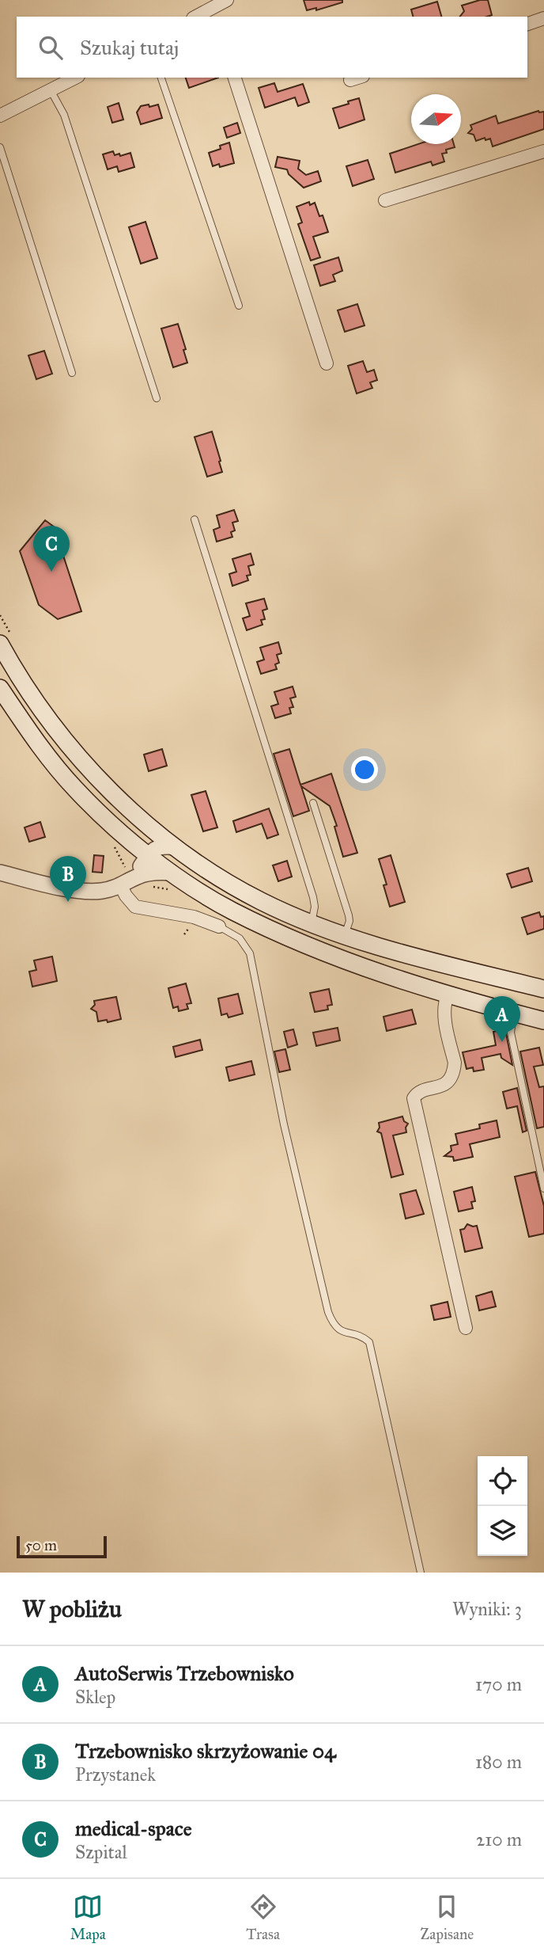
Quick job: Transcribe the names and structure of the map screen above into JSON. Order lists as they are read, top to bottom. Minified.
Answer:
{"scale_bar":"50 m","north":"right","page":{"search":"Szukaj tutaj","pins":["C","B","A"],"scale":"50 m","heading":["W pobliżu","Wyniki: 3"],"list":[{"mark":"A","name":"AutoSerwis Trzebownisko","note":"Sklep","value":"170 m"},{"mark":"B","name":"Trzebownisko skrzyżowanie 04","note":"Przystanek","value":"180 m"},{"mark":"C","name":"medical-space","note":"Szpital","value":"210 m"}],"nav":["Mapa","Trasa","Zapisane"]}}
